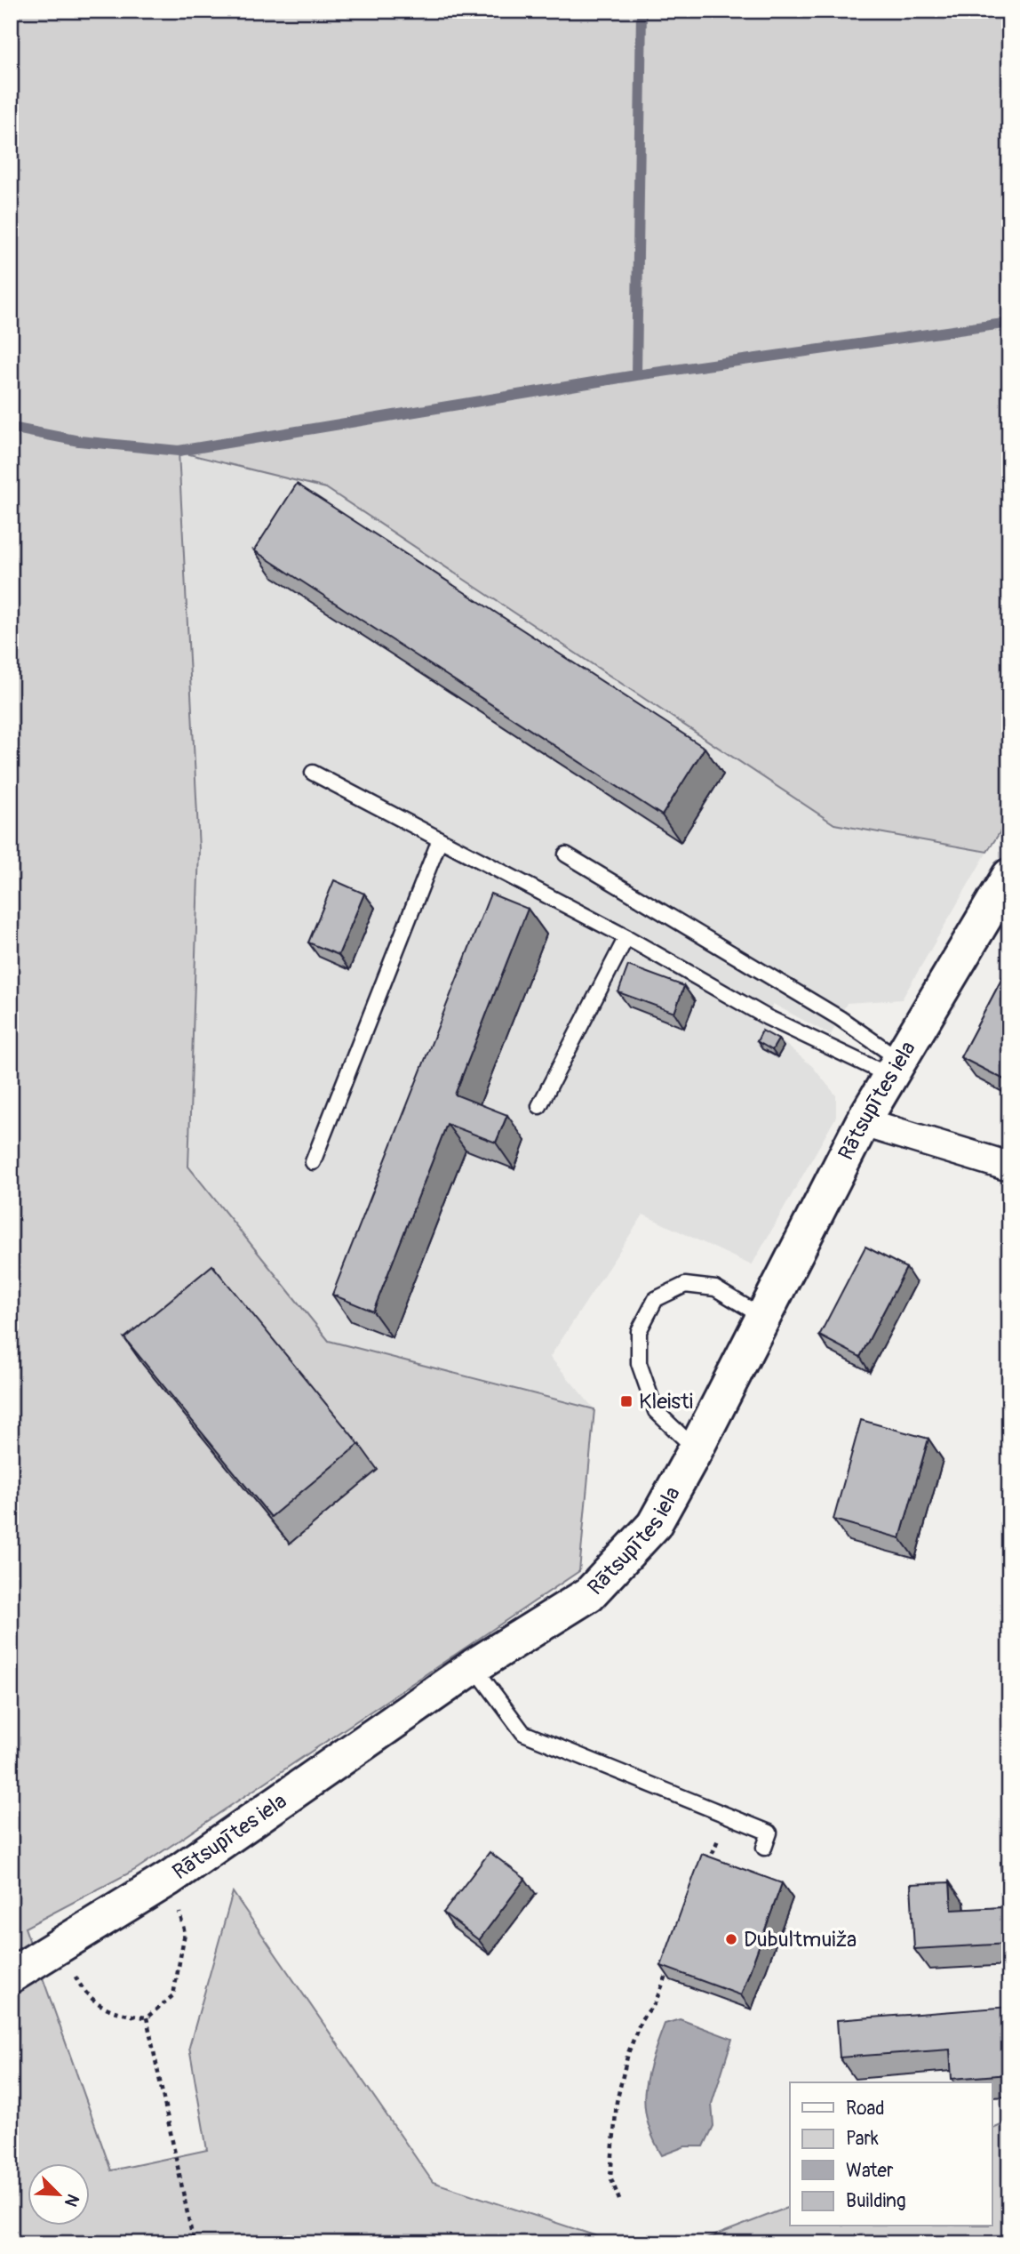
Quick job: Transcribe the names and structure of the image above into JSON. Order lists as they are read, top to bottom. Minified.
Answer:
{"streets":{"street":["Rātsupītes iela"]},"places":{"transit":["Kleisti"],"other":["Dubultmuiža"]},"legend":["Road","Park","Water","Building"],"north":"bottom right"}
